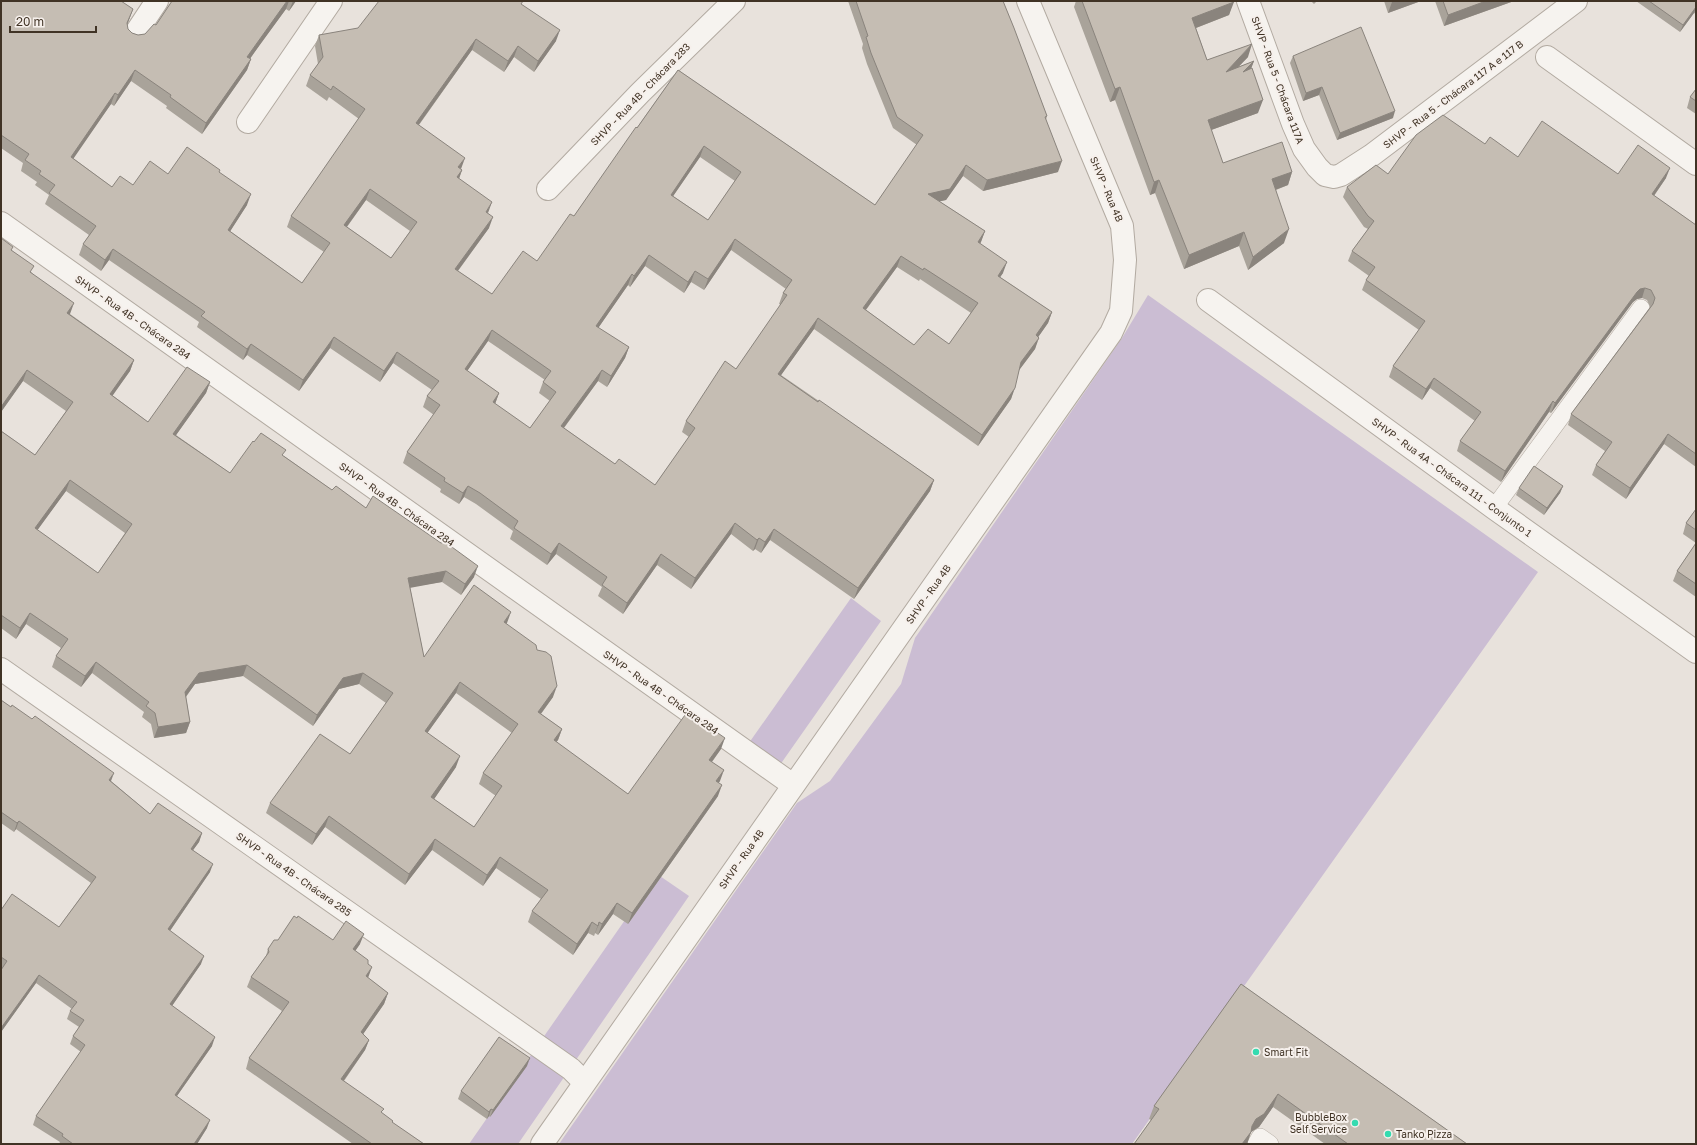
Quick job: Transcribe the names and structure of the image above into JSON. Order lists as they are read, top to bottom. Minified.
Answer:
{"streets":{"street":["SHVP - Rua 5 - Chácara 117A","SHVP - Rua 4B - Chácara 283","SHVP - Rua 5 - Chácara 117 A e 117 B","SHVP - Rua 4B","SHVP - Rua 4B - Chácara 284","SHVP - Rua 4A - Chácara 111 - Conjunto 1","SHVP - Rua 4B - Chácara 285"]},"crossings":[["SHVP - Rua 5 - Chácara 117A","SHVP - Rua 5 - Chácara 117 A e 117 B"],["SHVP - Rua 4B","SHVP - Rua 4B - Chácara 284"],["SHVP - Rua 4B","SHVP - Rua 4B - Chácara 285"]],"places":["Smart Fit","BubbleBox Self Service","Tanko Pizza"],"scale_bar":"20 m"}
